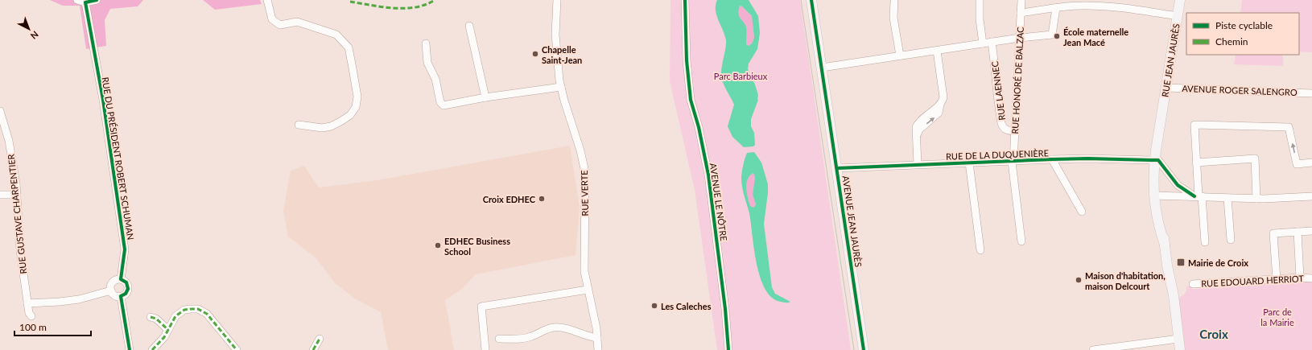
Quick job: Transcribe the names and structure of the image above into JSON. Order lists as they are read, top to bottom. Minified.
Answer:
{"streets":{"main road":["RUE JEAN JAURÈS","AVENUE JEAN JAURÈS"],"street":["RUE HONORÉ DE BALZAC","AVENUE ROGER SALENGRO","RUE LAENNEC","RUE DE LA DUQUENIÈRE","RUE DU PRÉSIDENT ROBERT SCHUMAN","RUE VERTE","AVENUE LE NÔTRE","RUE GUSTAVE CHARPENTIER","RUE EDOUARD HERRIOT"]},"crossings":[["RUE JEAN JAURÈS","AVENUE ROGER SALENGRO"],["RUE JEAN JAURÈS","RUE DE LA DUQUENIÈRE"],["RUE HONORÉ DE BALZAC","RUE LAENNEC"],["RUE HONORÉ DE BALZAC","RUE DE LA DUQUENIÈRE"],["RUE DE LA DUQUENIÈRE","AVENUE JEAN JAURÈS"]],"districts":["Croix"],"parks":["Parc Barbieux","Parc de la Mairie"],"places":{"other":["École maternelle Jean Macé","Chapelle Saint-Jean","Croix EDHEC","EDHEC Business School","Maison d'habitation, maison Delcourt","Les Caleches"],"transit":["Mairie de Croix"]},"legend":["Piste cyclable","Chemin"],"scale_bar":"100 m","north":"bottom right"}
